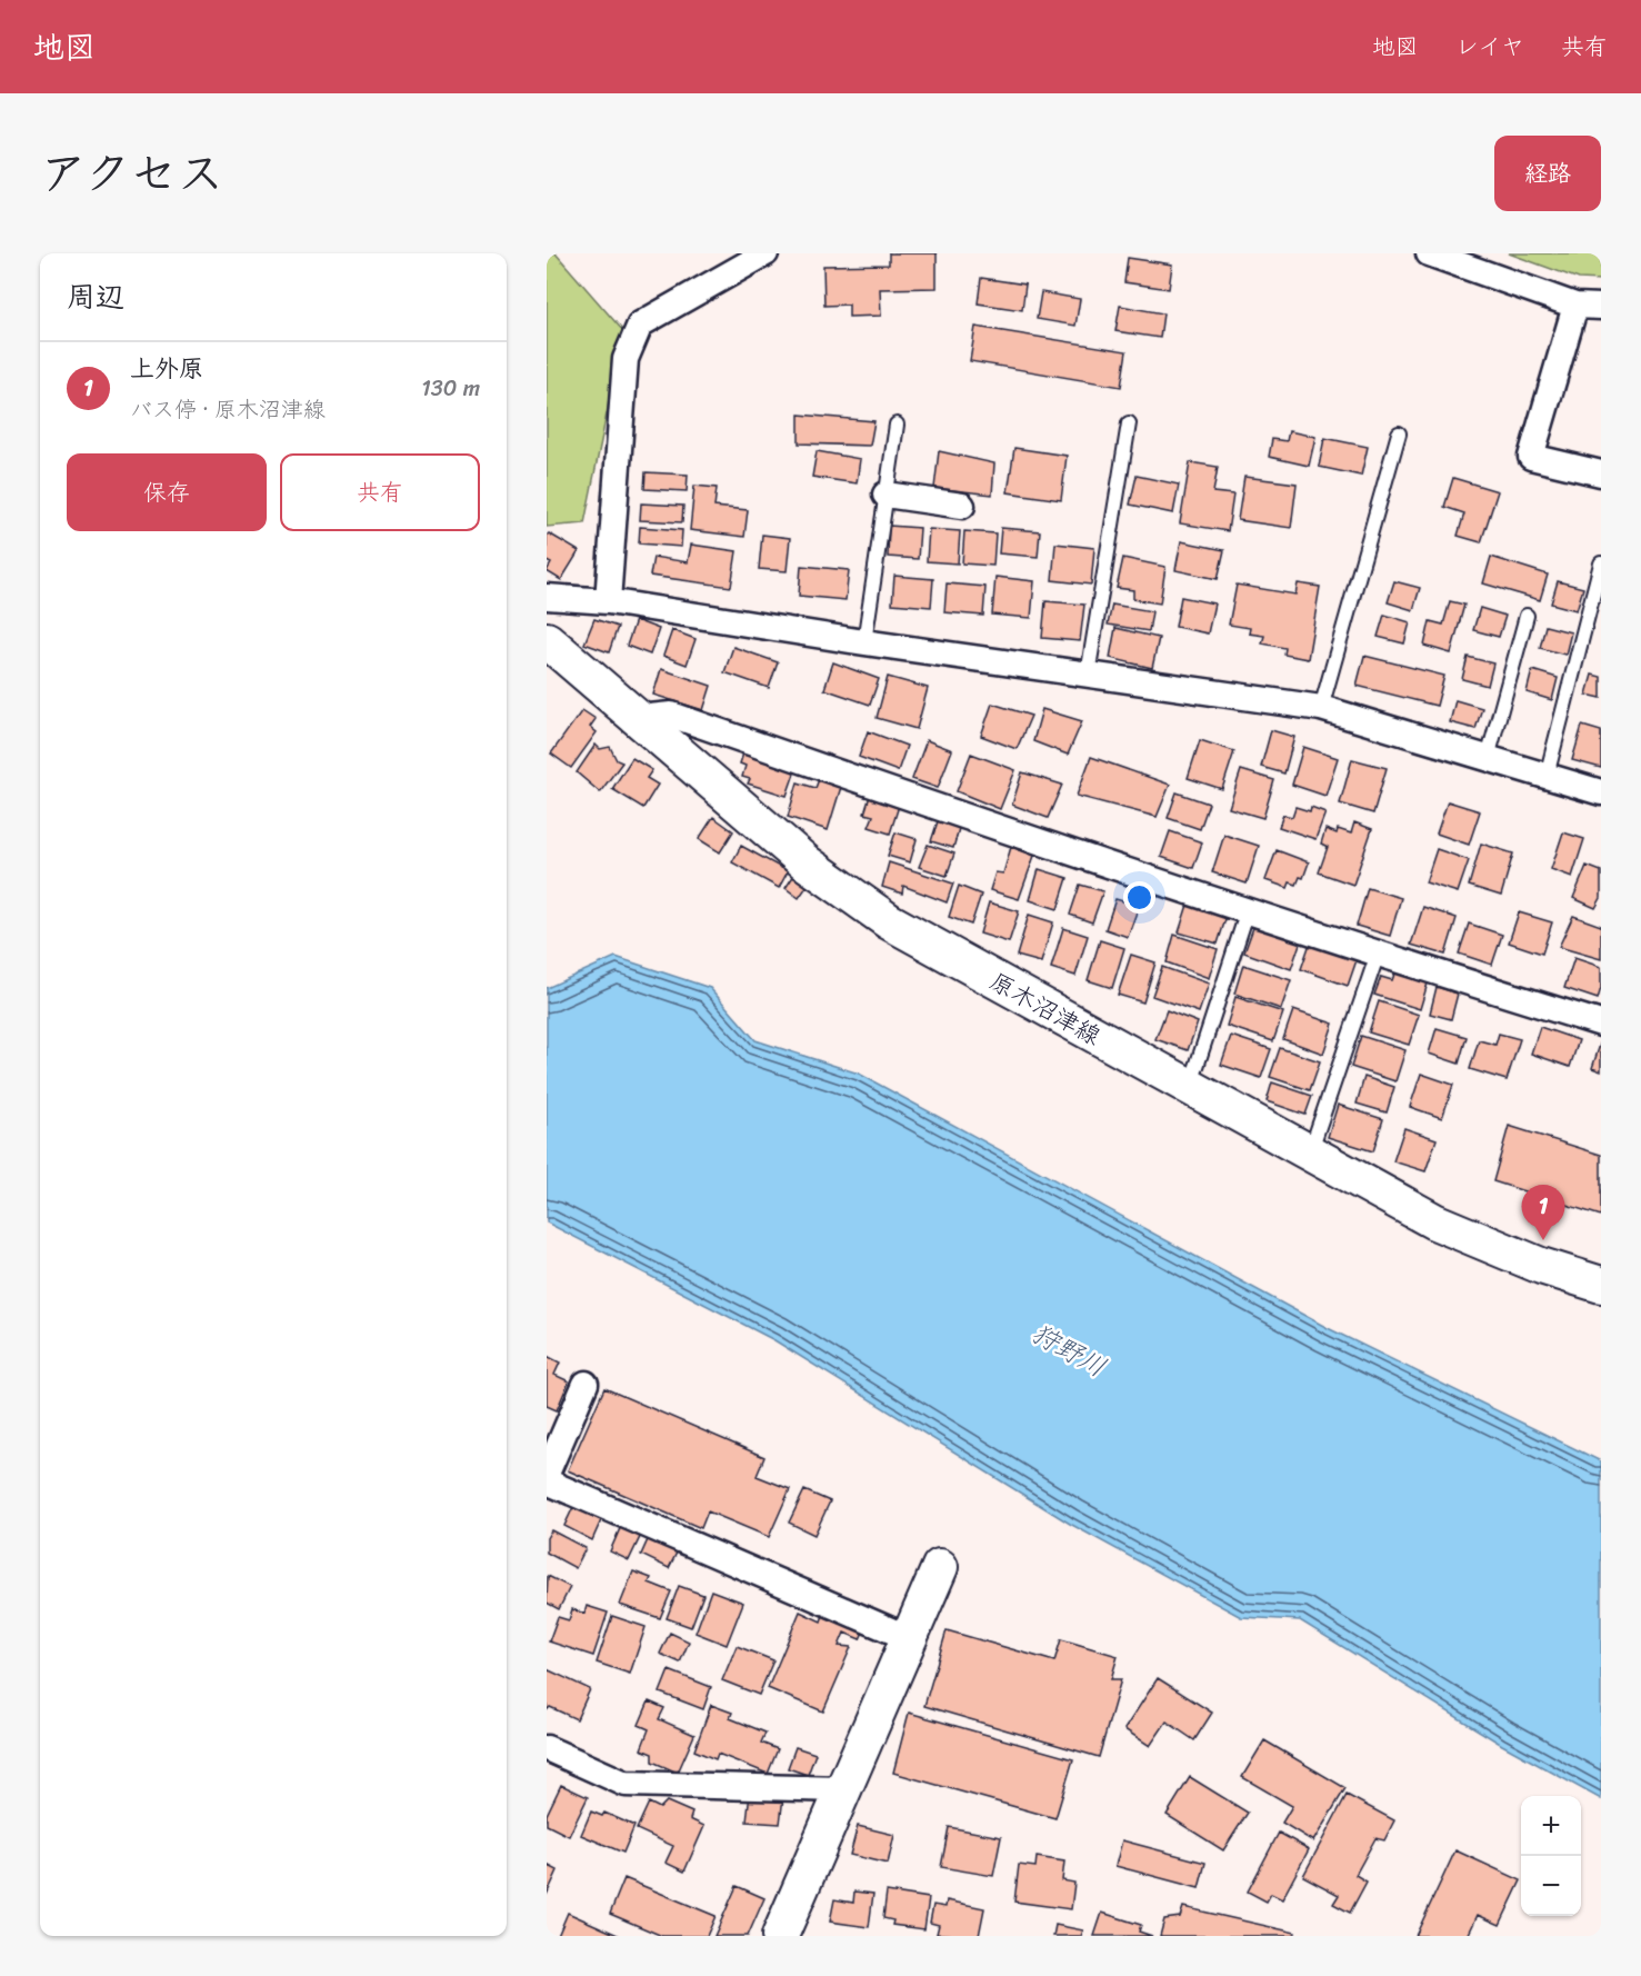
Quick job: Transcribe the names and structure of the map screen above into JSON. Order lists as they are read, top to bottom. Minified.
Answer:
{"streets":{"main road":["原木沼津線"]},"water":["狩野川"],"page":{"header":"地図","nav":["地図","レイヤ","共有"],"title":"アクセス","buttons":["経路",["保存","共有"]],"heading":"周辺","list":[{"mark":"1","name":"上外原","note":"バス停 · 原木沼津線","value":"130 m"}],"pins":"1","map_buttons":["+","−"]}}
